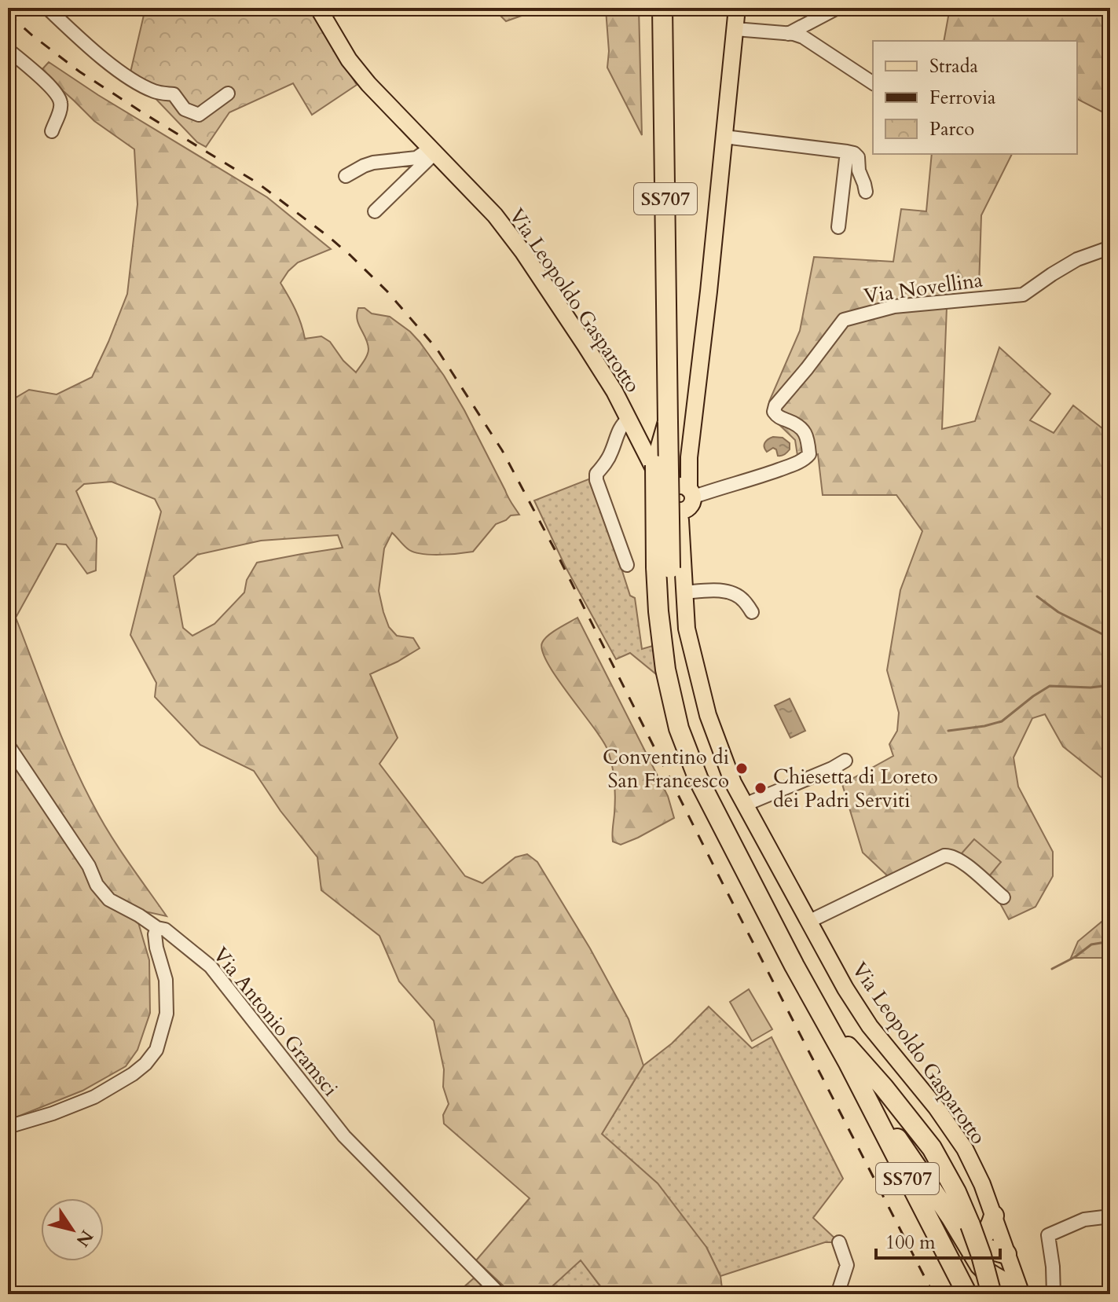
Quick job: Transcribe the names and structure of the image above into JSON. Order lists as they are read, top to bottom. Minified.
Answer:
{"streets":{"highway":["SS707"],"main road":["Via Leopoldo Gasparotto"],"street":["Via Novellina","Via Antonio Gramsci"]},"crossings":[["SS707","Via Leopoldo Gasparotto"],["Via Novellina","Via Leopoldo Gasparotto"]],"places":["Conventino di San Francesco","Chiesetta di Loreto dei Padri Serviti"],"legend":["Strada","Ferrovia","Parco"],"scale_bar":"100 m","north":"bottom right"}
